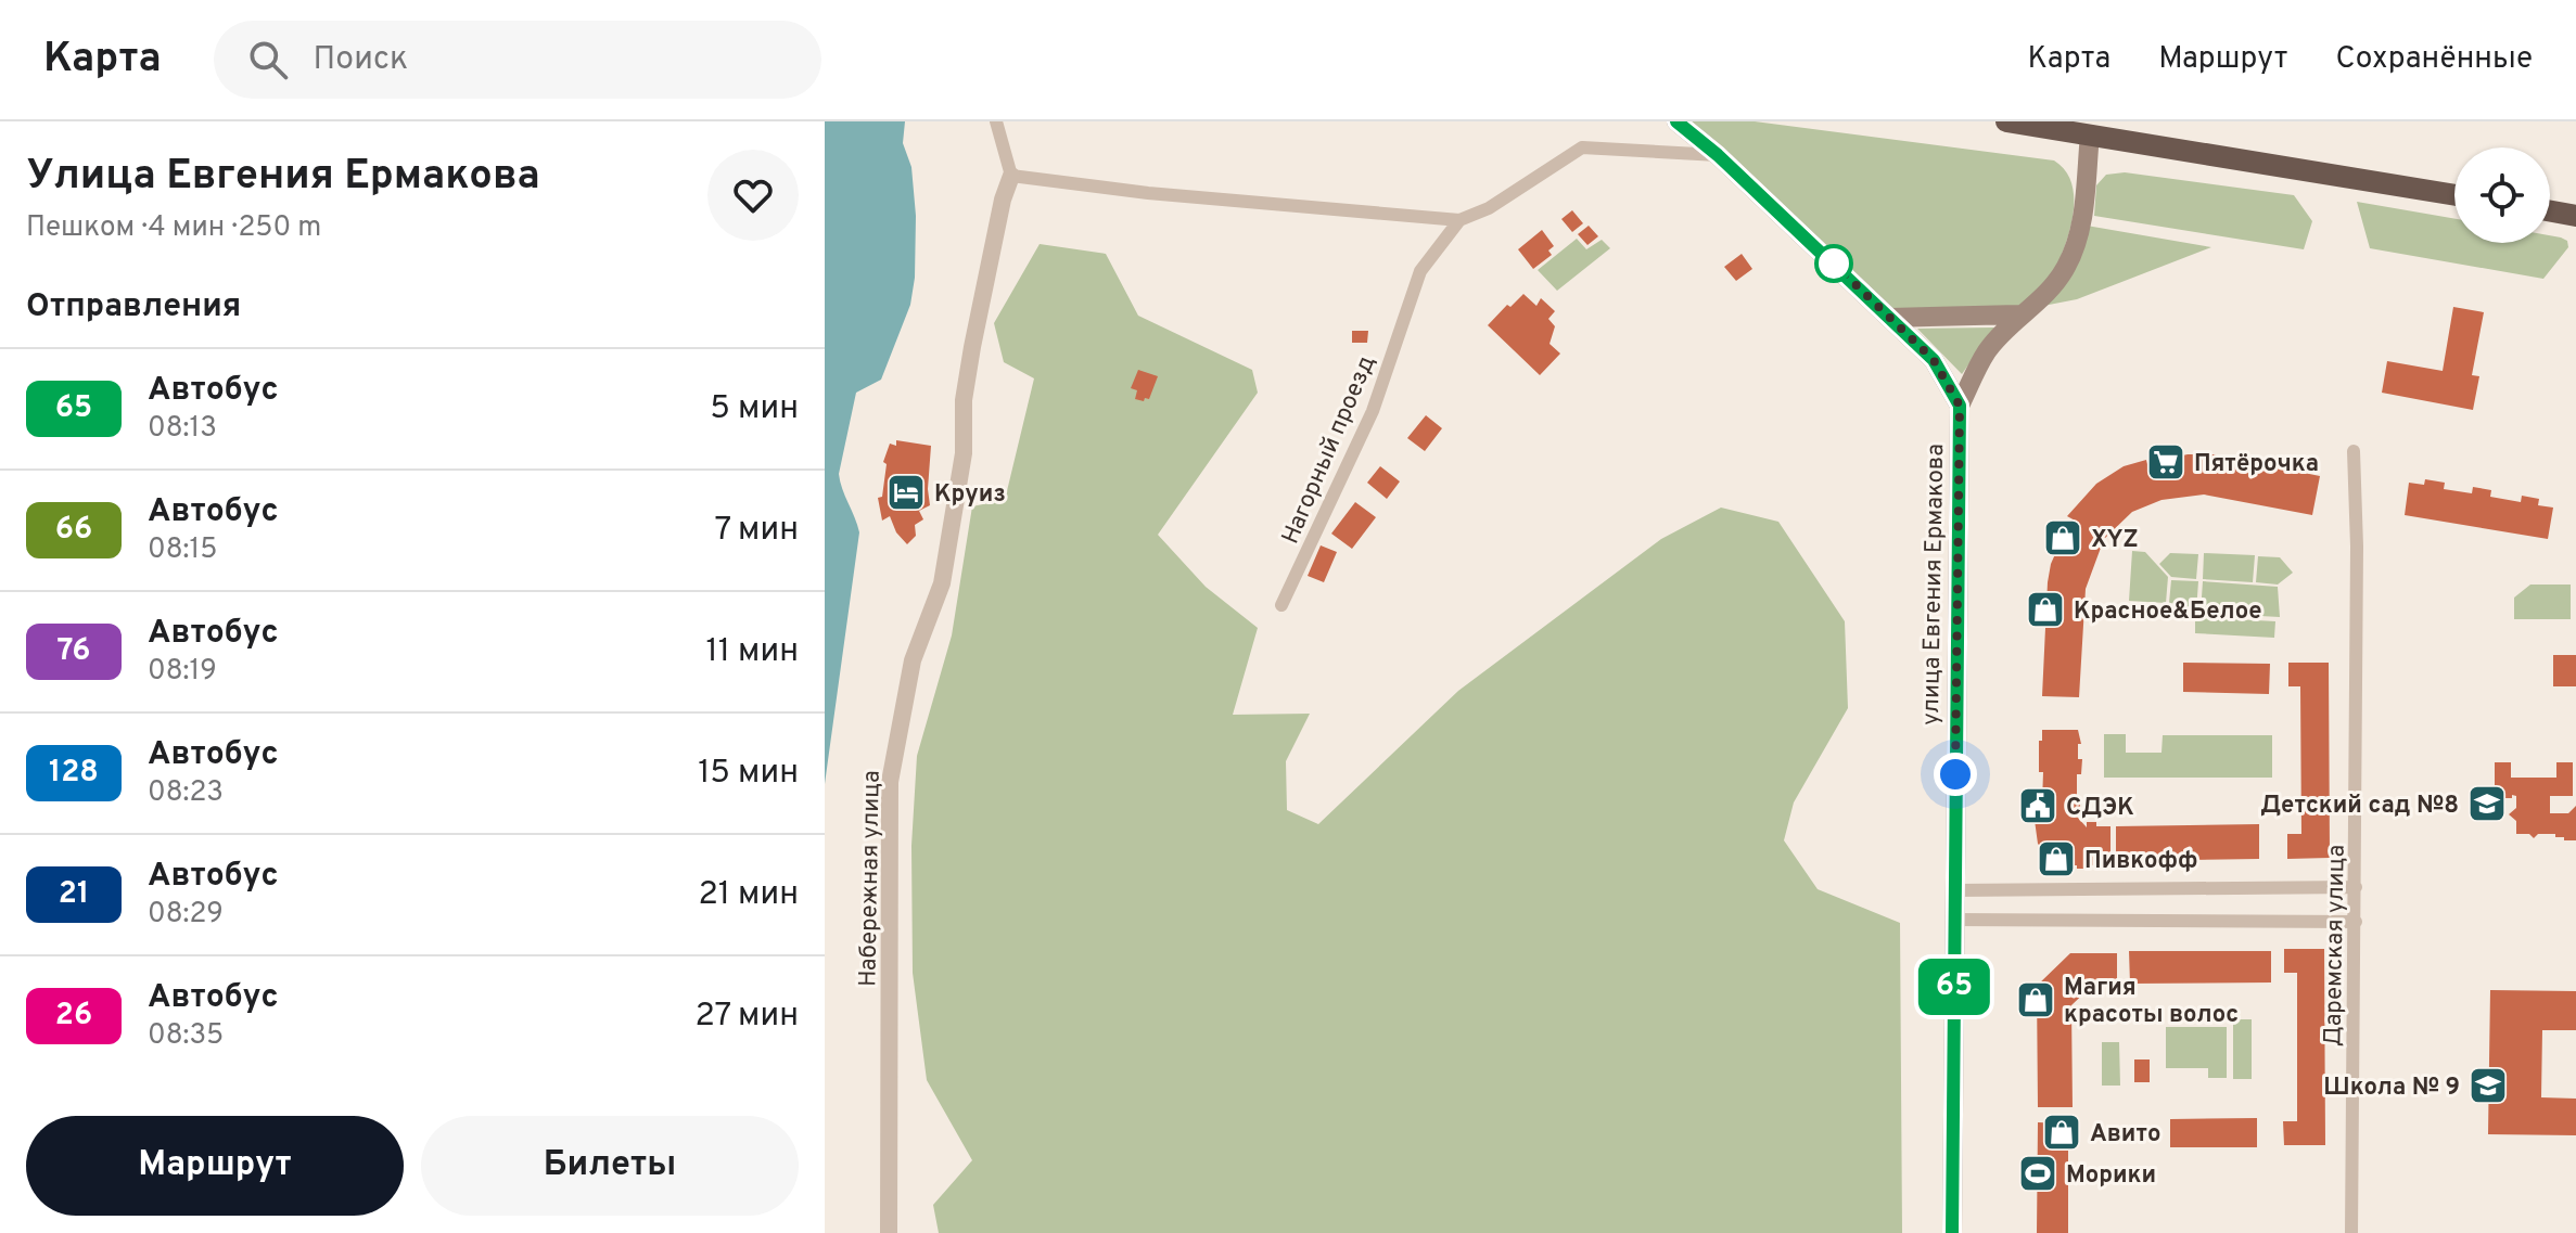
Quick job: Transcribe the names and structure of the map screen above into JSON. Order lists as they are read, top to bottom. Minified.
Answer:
{"streets":{"main road":["улица Евгения Ермакова"],"street":["Нагорный проезд","Набережная улица","Даремская улица"]},"places":{"supermarket":["Пятёрочка"],"hotel":["Круиз"],"shop":["XYZ","Красное&Белое","Пивкофф","Магия красоты волос","Авито"],"school or university":["Детский сад №8","Школа № 9"],"public building":["СДЭК"],"sports":["Морики"]},"lines":["bus line 65"],"page":{"header":"Карта","search":"Поиск","nav":["Карта","Маршрут","Сохранённые"],"heading":[["Улица Евгения Ермакова","Пешком · 4 мин · 250 m"],"Отправления"],"on_map":"65","list":[{"mark":"65","name":"Автобус","note":"08:13","value":"5 мин"},{"mark":"66","name":"Автобус","note":"08:15","value":"7 мин"},{"mark":"76","name":"Автобус","note":"08:19","value":"11 мин"},{"mark":"128","name":"Автобус","note":"08:23","value":"15 мин"},{"mark":"21","name":"Автобус","note":"08:29","value":"21 мин"},{"mark":"26","name":"Автобус","note":"08:35","value":"27 мин"}],"buttons":["Маршрут","Билеты"]}}
